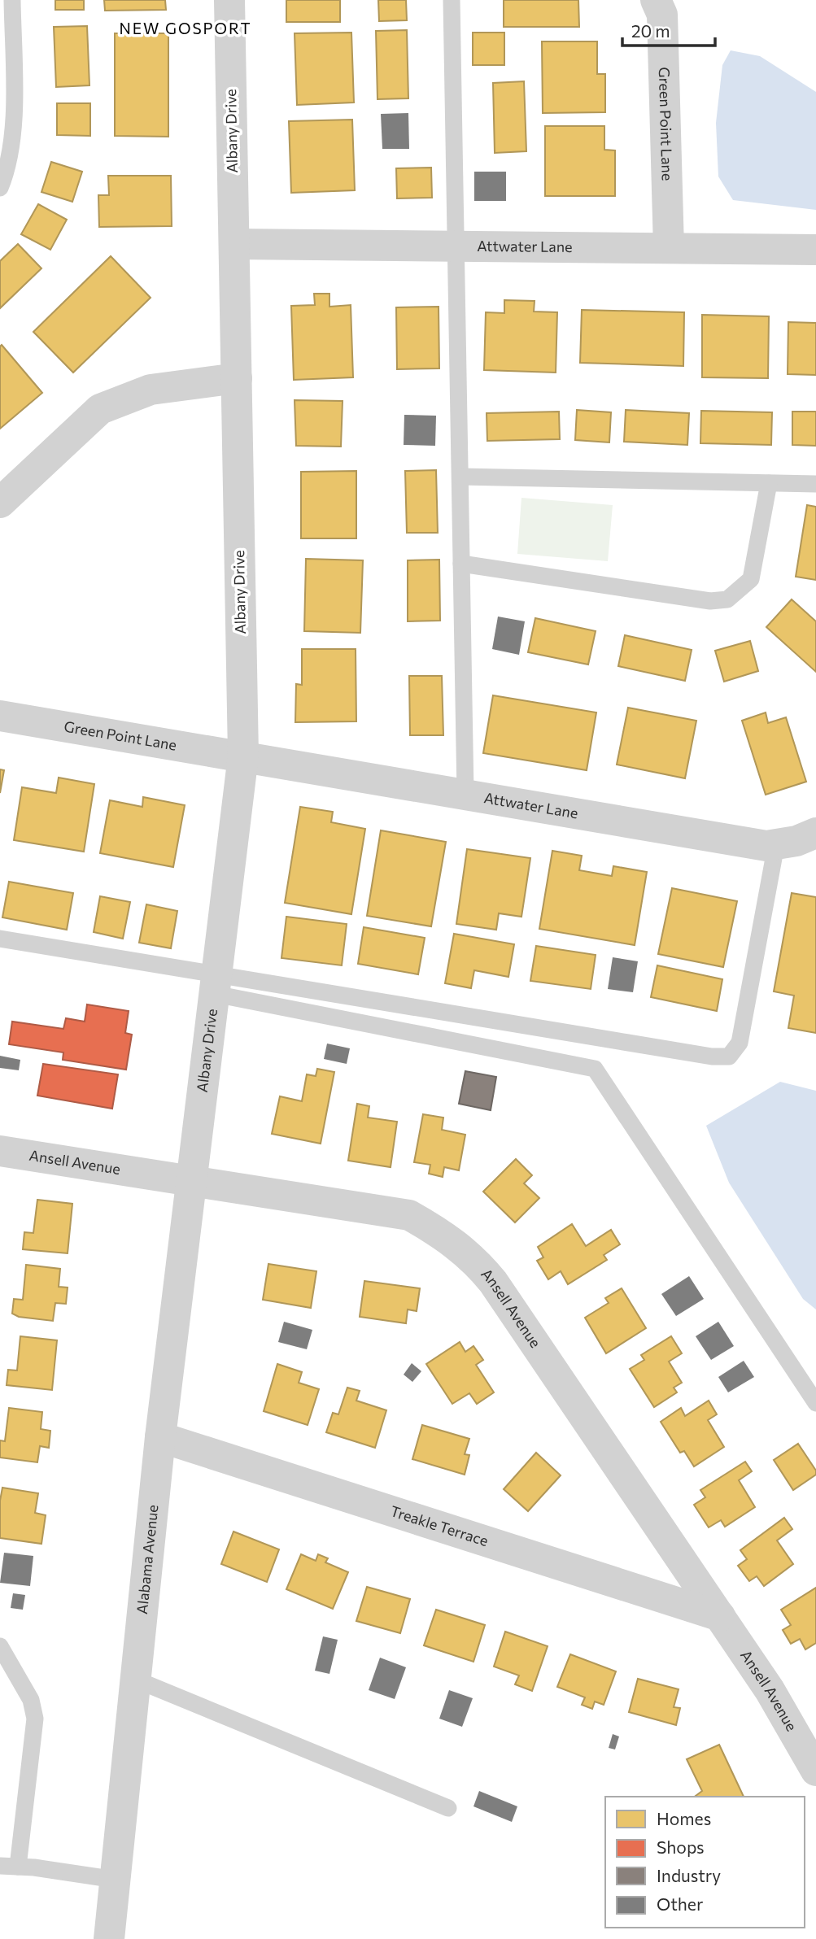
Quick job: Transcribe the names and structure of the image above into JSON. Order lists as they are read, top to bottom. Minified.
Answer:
{"streets":{"street":["Green Point Lane","Albany Drive","Attwater Lane","Ansell Avenue","Treakle Terrace","Alabama Avenue"]},"crossings":[["Green Point Lane","Albany Drive"],["Green Point Lane","Attwater Lane"],["Albany Drive","Attwater Lane"],["Albany Drive","Ansell Avenue"],["Albany Drive","Alabama Avenue"],["Ansell Avenue","Treakle Terrace"],["Ansell Avenue","Alabama Avenue"],["Treakle Terrace","Alabama Avenue"]],"districts":["NEW GOSPORT"],"legend":["Homes","Shops","Industry","Other"],"scale_bar":"20 m"}
